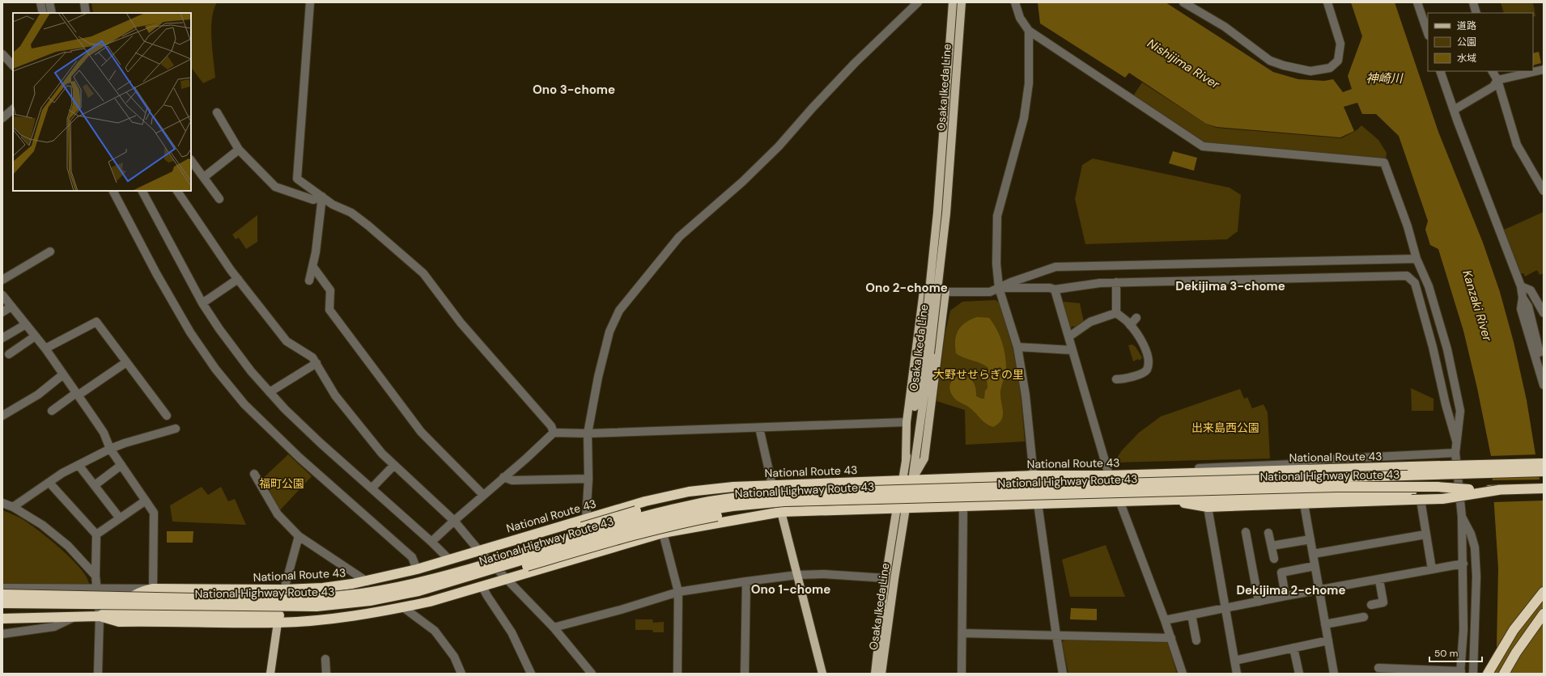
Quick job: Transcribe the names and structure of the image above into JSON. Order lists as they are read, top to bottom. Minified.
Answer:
{"streets":{"highway":["National Route 43","National Highway Route 43"],"main road":["Osaka Ikeda Line"]},"crossings":[["Osaka Ikeda Line","National Route 43"]],"districts":["Ono 3-chome","Dekijima 3-chome","Ono 2-chome","Ono 1-chome","Dekijima 2-chome"],"water":["Nishijima River","神崎川","Kanzaki River"],"parks":["大野せせらぎの里","出来島西公園","福町公園"],"legend":["道路","公園","水域"],"scale_bar":"50 m"}
